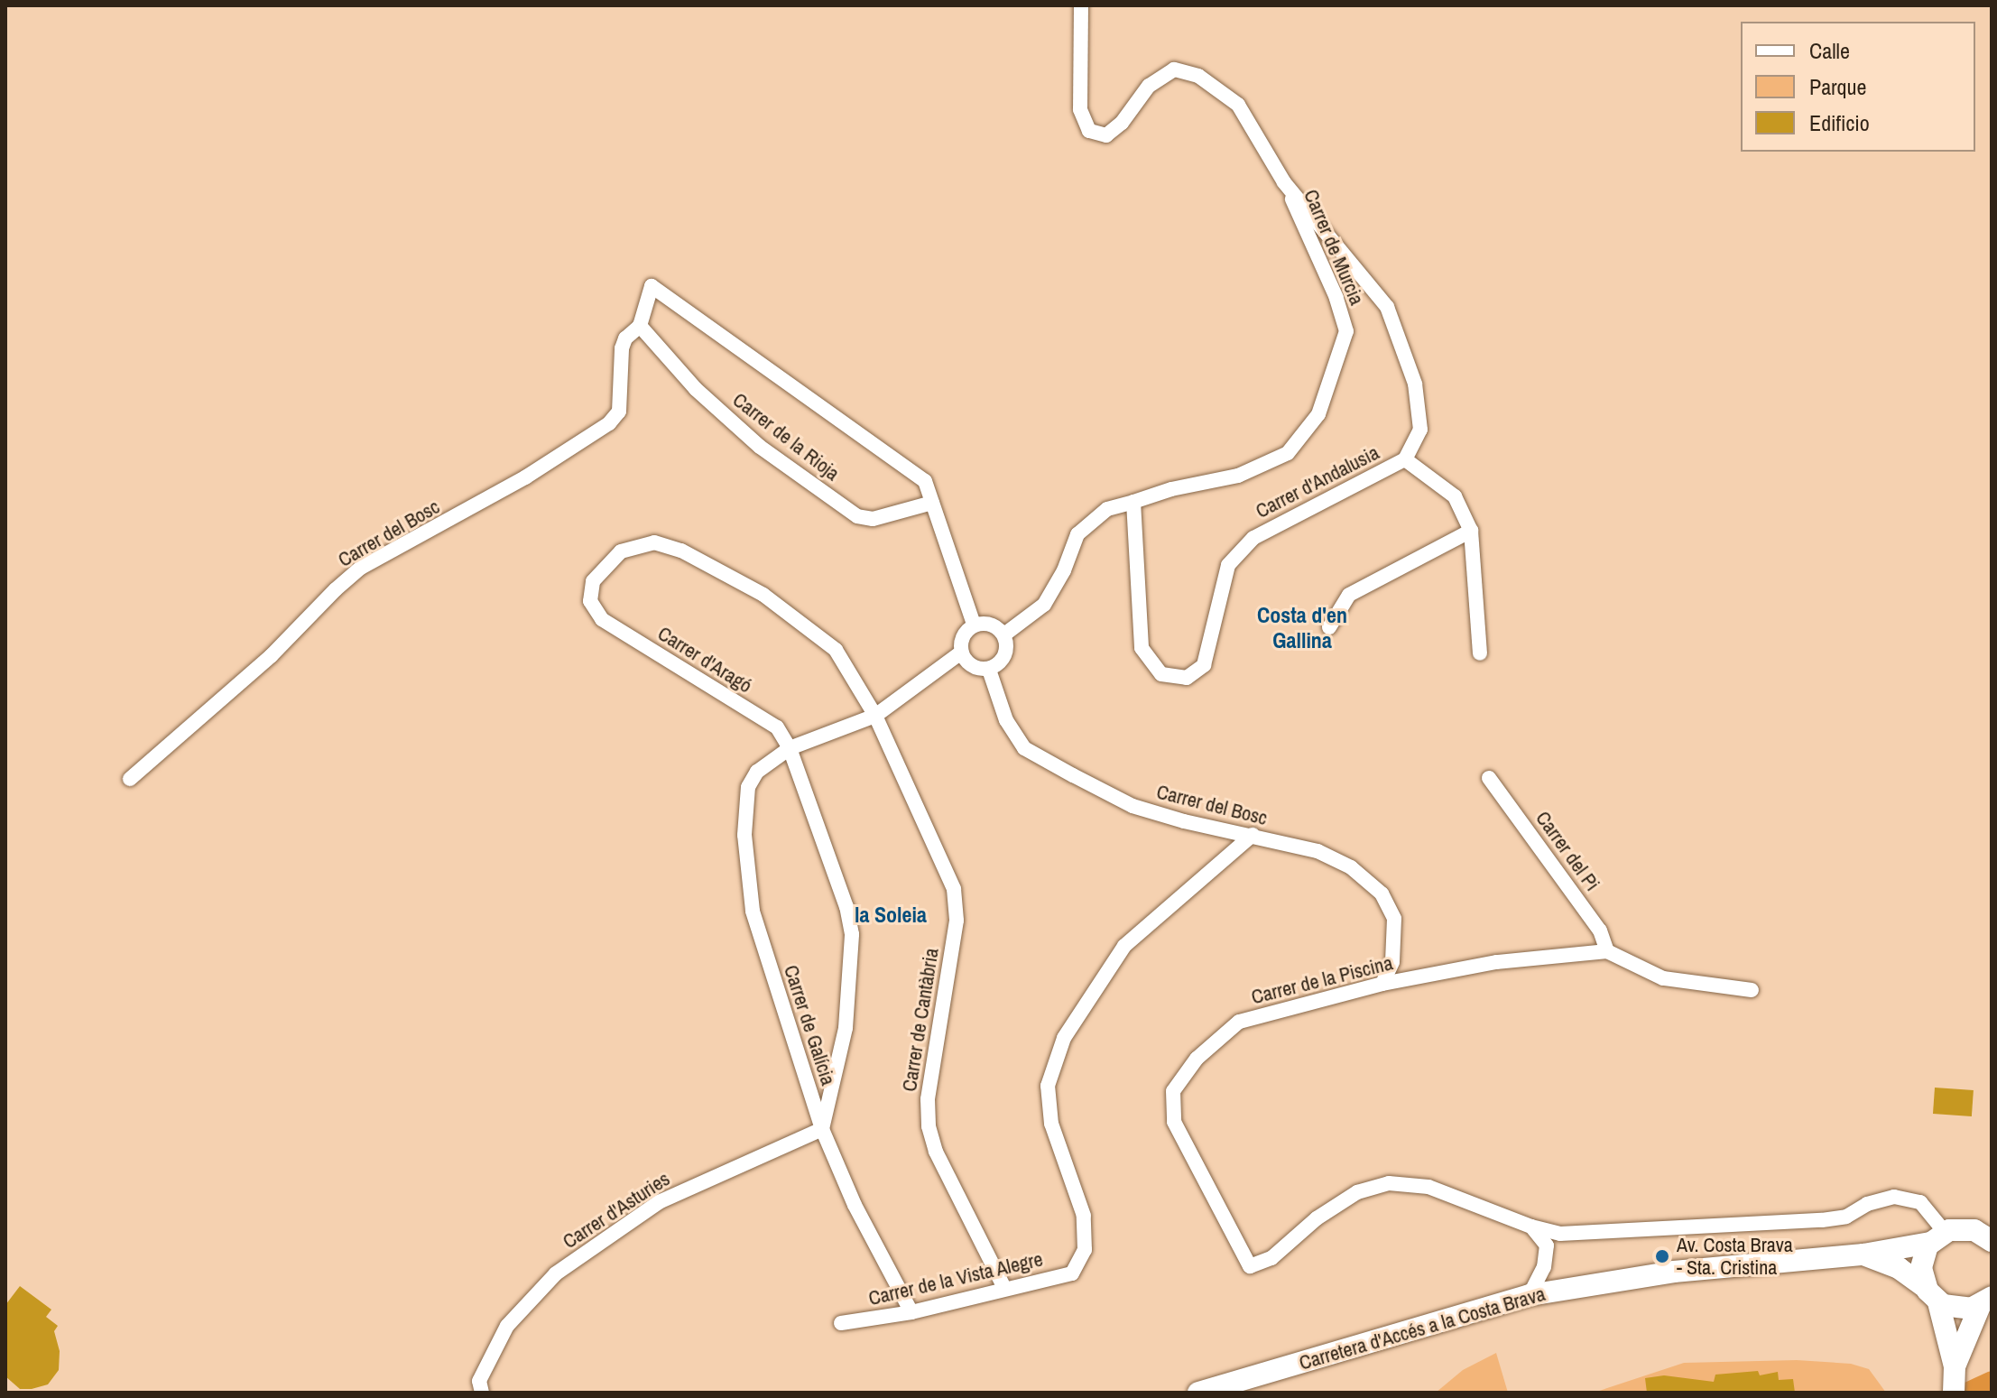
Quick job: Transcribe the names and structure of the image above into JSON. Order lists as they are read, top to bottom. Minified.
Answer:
{"streets":{"main road":["Carretera d'Accés a la Costa Brava"],"street":["Carrer de Murcia","Carrer de la Rioja","Carrer d'Andalusia","Carrer del Bosc","Carrer d'Aragó","Carrer del Pi","Carrer de la Piscina","Carrer de Cantàbria","Carrer de Galícia","Carrer d'Asturies","Carrer de la Vista Alegre"]},"crossings":[["Carrer de Murcia","Carrer d'Andalusia"],["Carrer de la Rioja","Carrer del Bosc"],["Carrer del Bosc","Carrer de la Piscina"],["Carrer del Bosc","Carrer de Galícia"],["Carrer del Bosc","Carrer de la Vista Alegre"],["Carrer d'Aragó","Carrer de Cantàbria"],["Carrer d'Aragó","Carrer de Galícia"],["Carrer d'Aragó","Carrer d'Asturies"],["Carrer del Pi","Carrer de la Piscina"],["Carrer de la Piscina","Carretera d'Accés a la Costa Brava"],["Carrer de Cantàbria","Carrer de Galícia"],["Carrer de Cantàbria","Carrer de la Vista Alegre"],["Carrer de Galícia","Carrer d'Asturies"],["Carrer de Galícia","Carrer de la Vista Alegre"]],"districts":["Costa d'en Gallina","la Soleia"],"places":["Av. Costa Brava - Sta. Cristina"],"legend":["Calle","Parque","Edificio"]}
